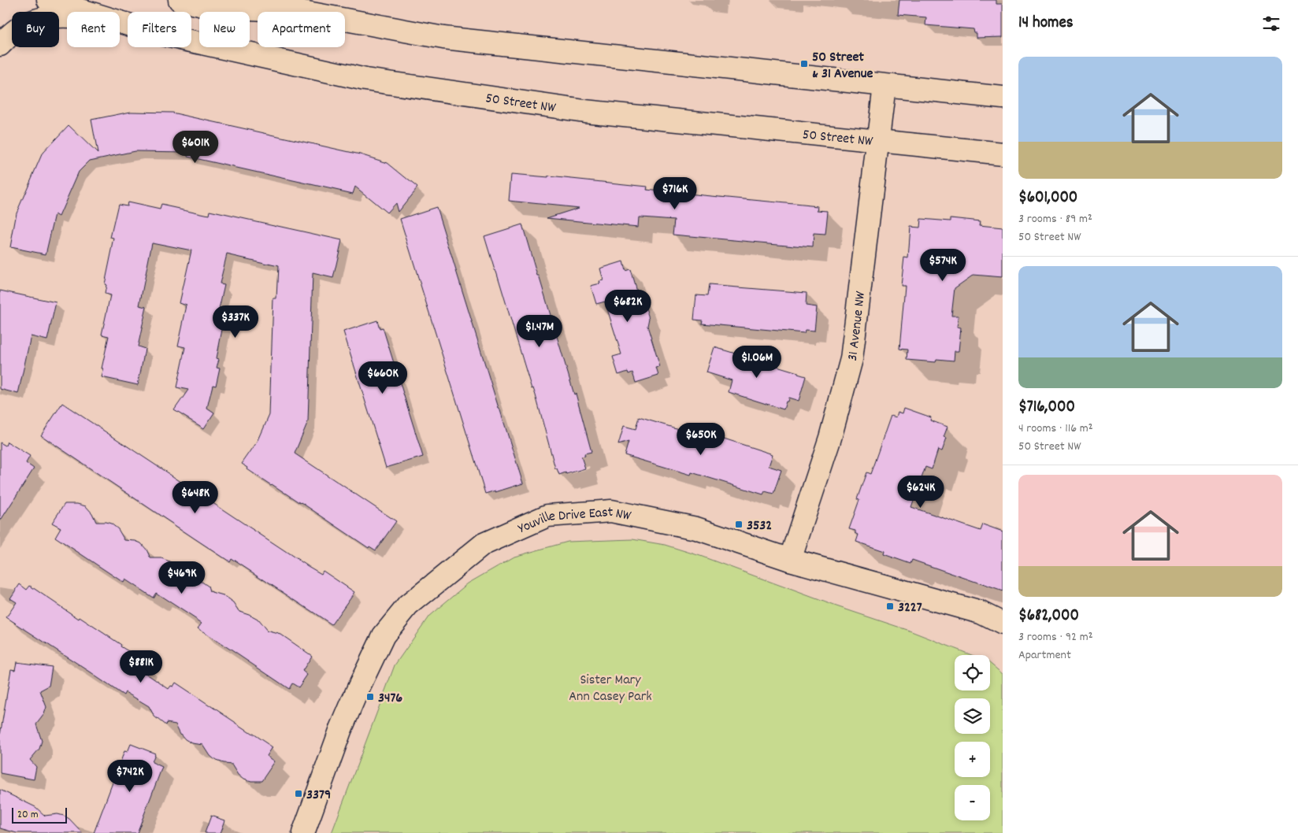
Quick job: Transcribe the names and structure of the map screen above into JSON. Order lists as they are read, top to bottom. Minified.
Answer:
{"streets":{"main road":["50 Street NW","31 Avenue NW","Youville Drive East NW"]},"crossings":[["50 Street NW","31 Avenue NW"],["31 Avenue NW","Youville Drive East NW"]],"parks":["Sister Mary Ann Casey Park"],"places":{"transit":["50 Street & 31 Avenue","3532","3227","3476","3379"]},"scale_bar":"20 m","page":{"heading":"14 homes","chip":["Buy","Rent","Filters","New","Apartment"],"list":[{"name":"$601,000","note":"3 rooms · 89 m² · 50 Street NW"},{"name":"$716,000","note":"4 rooms · 116 m² · 50 Street NW"},{"name":"$682,000","note":"3 rooms · 92 m² · Apartment"}],"price":["$601K","$716K","$574K","$682K","$337K","$1.47M","$1.06M","$660K","$650K","$624K","$648K","$469K","$881K","$742K"],"map_buttons":["+","−"],"scale":"20 m"}}
